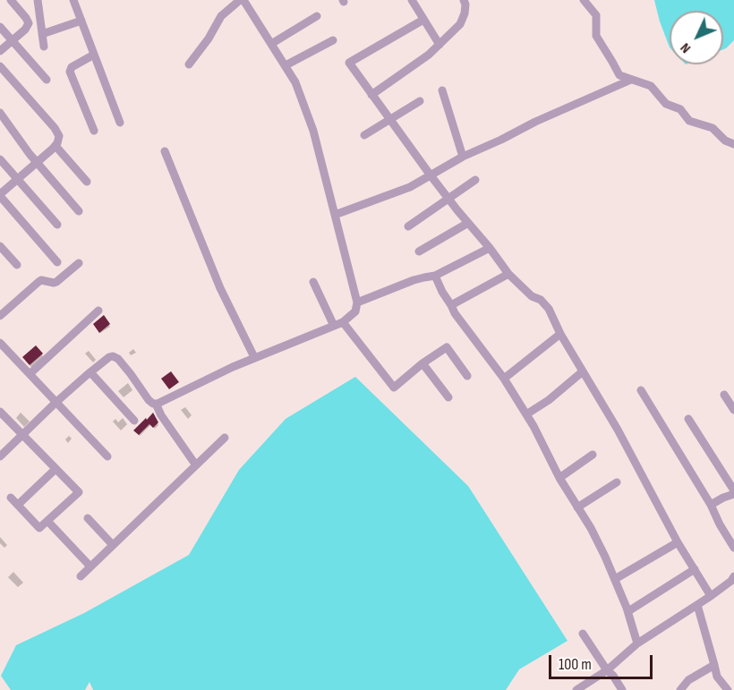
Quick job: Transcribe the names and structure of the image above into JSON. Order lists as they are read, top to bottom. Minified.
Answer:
{"scale_bar":"100 m","north":"bottom left"}
